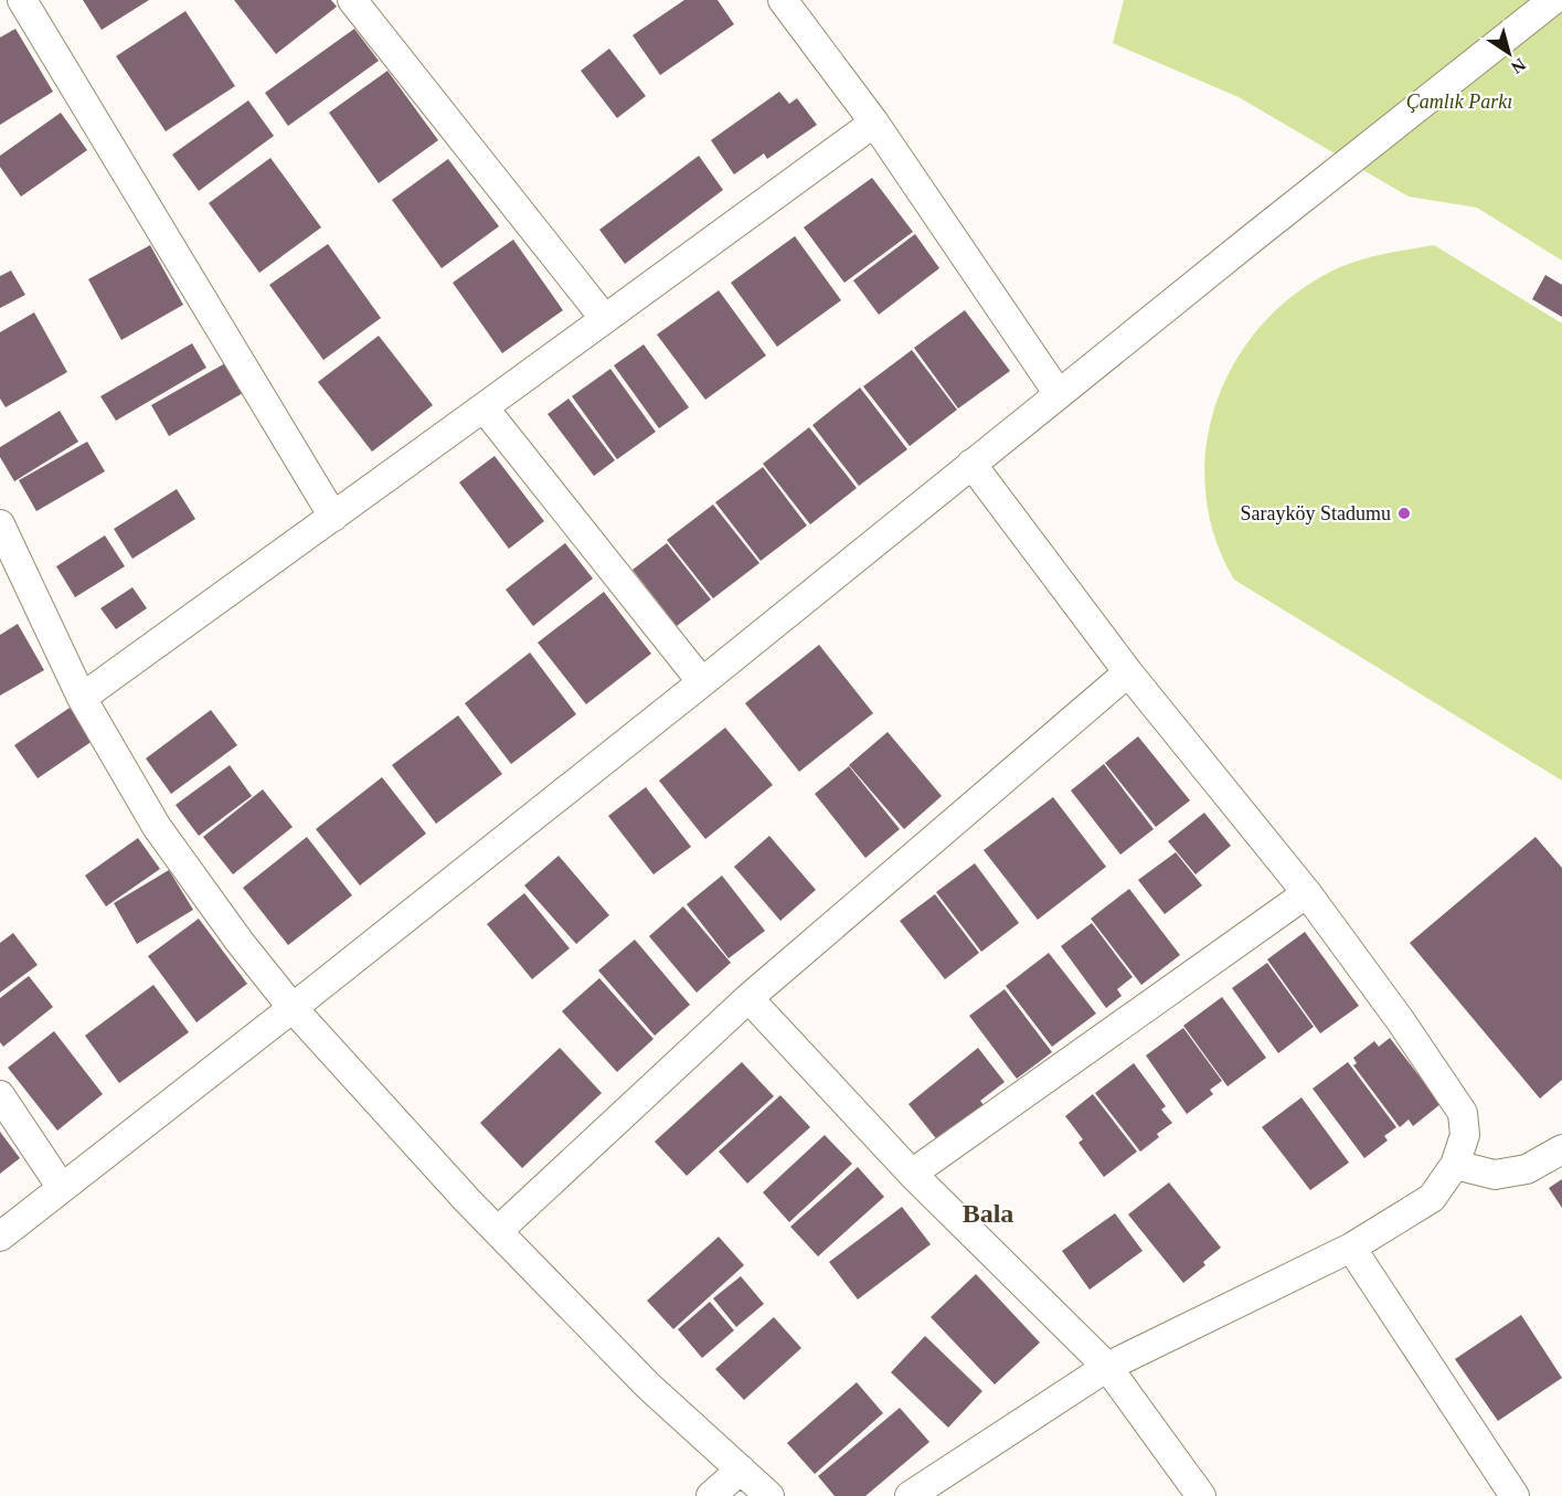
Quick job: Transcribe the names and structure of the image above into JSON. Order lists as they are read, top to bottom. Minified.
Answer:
{"districts":["Bala"],"parks":["Çamlık Parkı"],"places":["Sarayköy Stadumu"],"north":"bottom right"}
